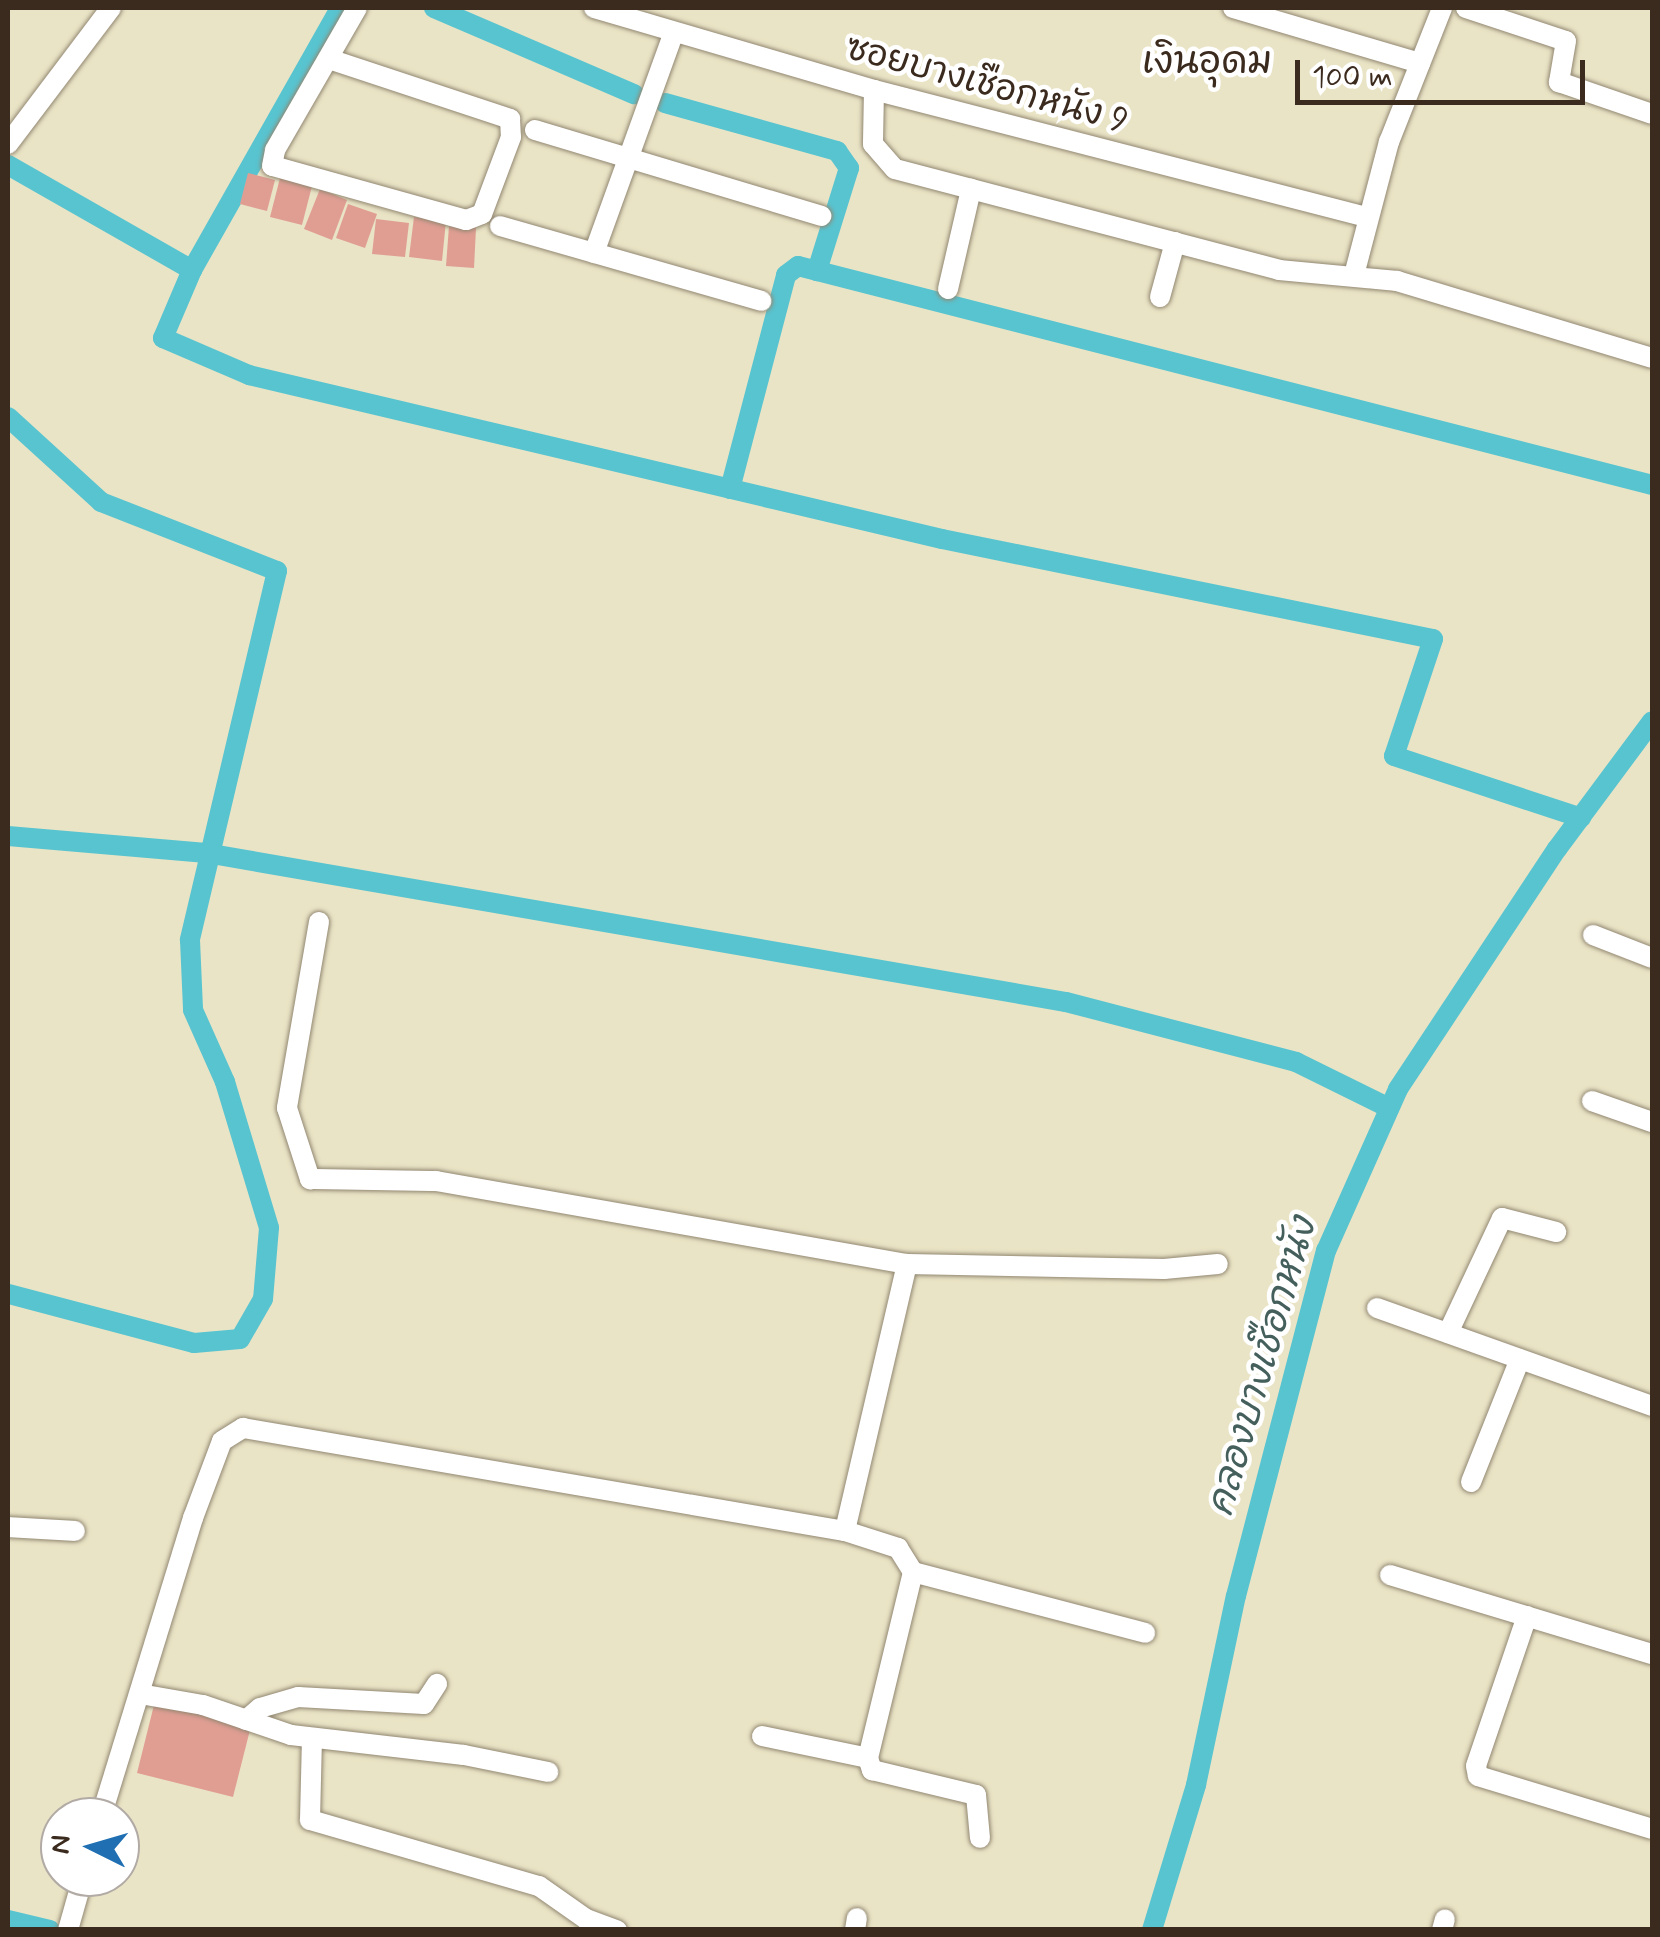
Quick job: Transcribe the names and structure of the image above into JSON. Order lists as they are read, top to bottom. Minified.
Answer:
{"streets":{"street":["ซอยบางเชือกหนัง 9"]},"districts":["เงินอุดม"],"water":["คลองบางเชือกหนัง"],"scale_bar":"100 m","north":"left"}
